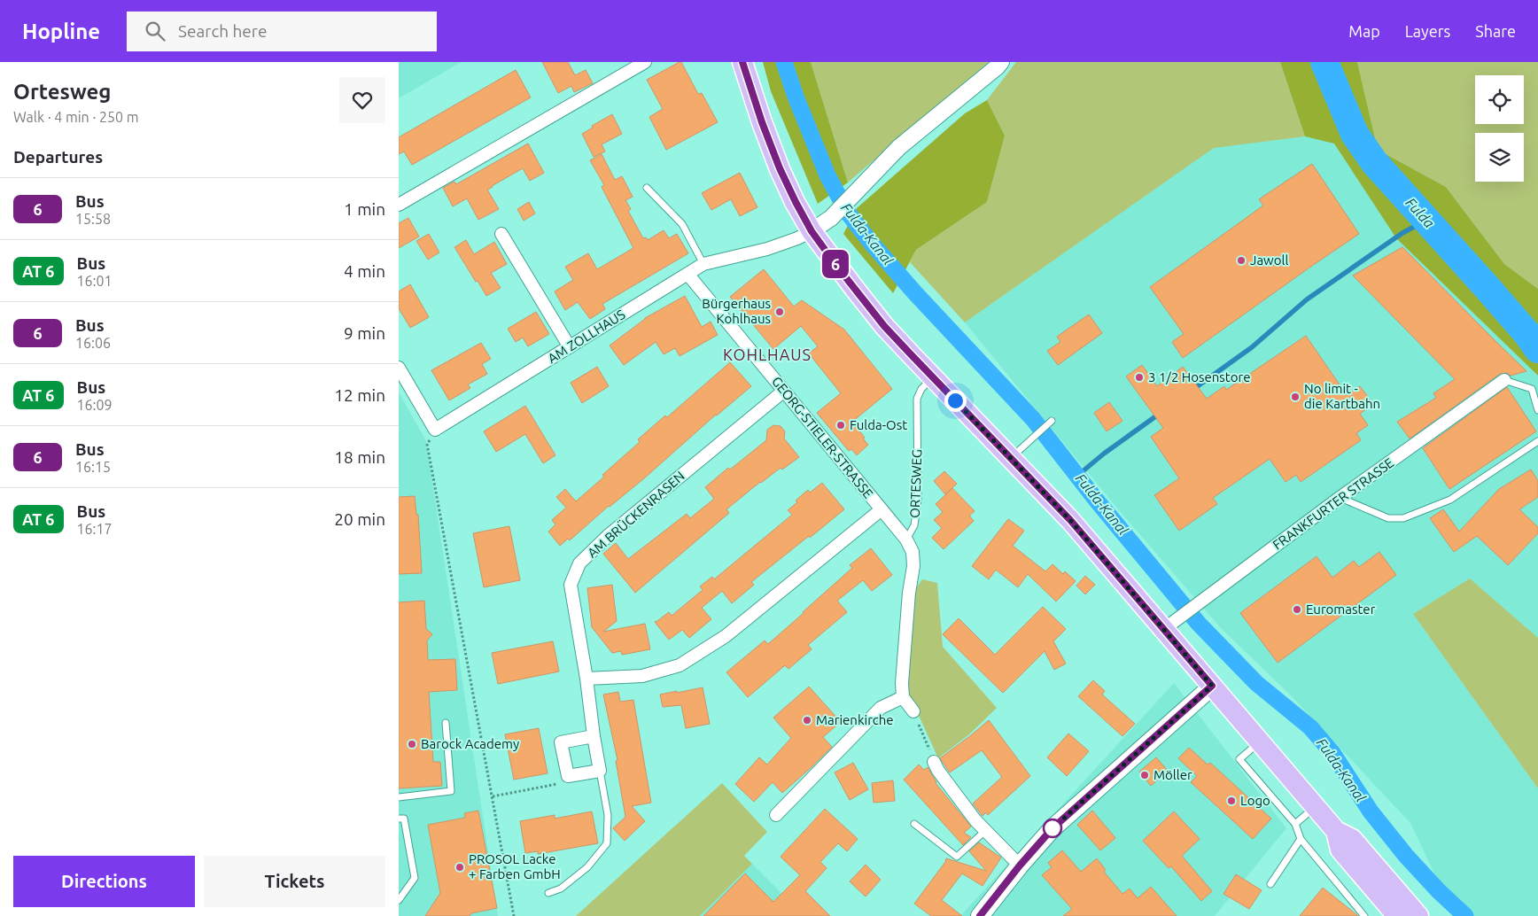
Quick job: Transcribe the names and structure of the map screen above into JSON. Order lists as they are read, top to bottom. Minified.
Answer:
{"streets":{"street":["AM ZOLLHAUS","GEORG-STIELER-STRASSE","FRANKFURTER STRASSE","AM BRÜCKENRASEN"],"lane":["ORTESWEG"]},"crossings":[["AM ZOLLHAUS","GEORG-STIELER-STRASSE"],["GEORG-STIELER-STRASSE","ORTESWEG"],["GEORG-STIELER-STRASSE","AM BRÜCKENRASEN"]],"districts":["KOHLHAUS"],"water":["Fulda","Fulda-Kanal"],"places":["Jawoll","Bürgerhaus Kohlhaus","3 1/2 Hosenstore","No limit - die Kartbahn","Fulda-Ost","Euromaster","Marienkirche","Barock Academy","Möller","Logo","PROSOL Lacke + Farben GmbH"],"lines":["bus line 6"],"page":{"header":"Hopline","search":"Search here","nav":["Map","Layers","Share"],"heading":[["Ortesweg","Walk · 4 min · 250 m"],"Departures"],"on_map":"6","list":[{"mark":"6","name":"Bus","note":"15:58","value":"1 min"},{"mark":"AT 6","name":"Bus","note":"16:01","value":"4 min"},{"mark":"6","name":"Bus","note":"16:06","value":"9 min"},{"mark":"AT 6","name":"Bus","note":"16:09","value":"12 min"},{"mark":"6","name":"Bus","note":"16:15","value":"18 min"},{"mark":"AT 6","name":"Bus","note":"16:17","value":"20 min"}],"buttons":["Directions","Tickets"]}}
